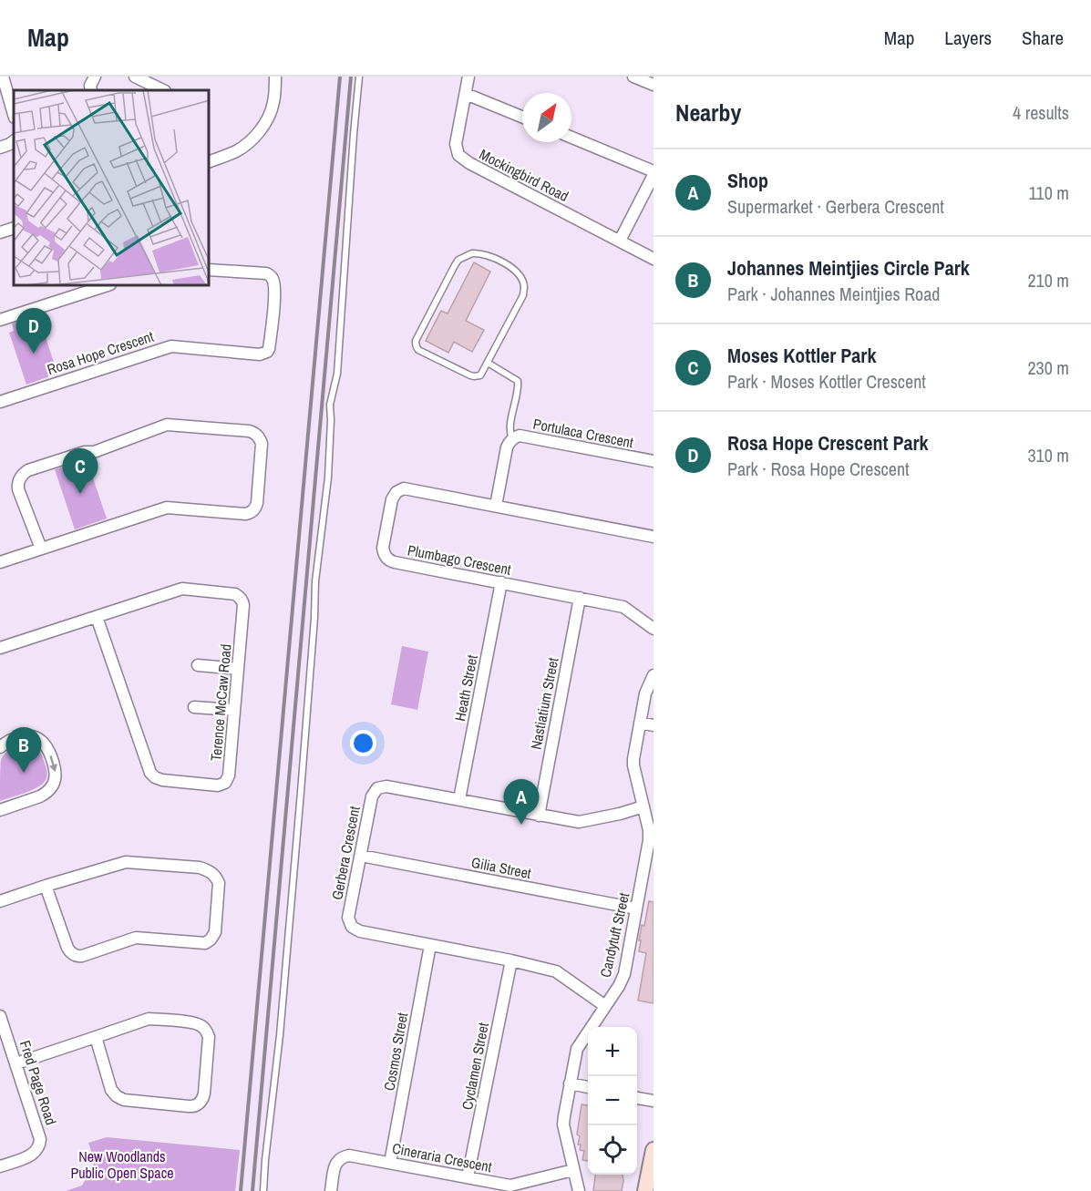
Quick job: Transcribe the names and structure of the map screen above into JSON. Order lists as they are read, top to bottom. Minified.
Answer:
{"streets":{"street":["Mockingbird Road","Rosa Hope Crescent","Portulaca Crescent","Plumbago Crescent","Heath Street","Terence McCaw Road","Nastiatium Street","Gerbera Crescent","Gilia Street","Candytuft Street","Cosmos Street","Cyclamen Street","Fred Page Road","Cineraria Crescent"]},"crossings":[["Portulaca Crescent","Plumbago Crescent"],["Plumbago Crescent","Heath Street"],["Plumbago Crescent","Nastiatium Street"],["Heath Street","Gerbera Crescent"],["Nastiatium Street","Gerbera Crescent"],["Gerbera Crescent","Gilia Street"],["Gerbera Crescent","Candytuft Street"],["Gerbera Crescent","Cosmos Street"],["Gerbera Crescent","Cyclamen Street"],["Gilia Street","Candytuft Street"],["Candytuft Street","Cineraria Crescent"],["Cosmos Street","Cineraria Crescent"],["Cyclamen Street","Cineraria Crescent"]],"parks":["New Woodlands Public Open Space"],"north":"top right","page":{"header":"Map","nav":["Map","Layers","Share"],"heading":["Nearby","4 results"],"list":[{"mark":"A","name":"Shop","note":"Supermarket · Gerbera Crescent","value":"110 m"},{"mark":"B","name":"Johannes Meintjies Circle Park","note":"Park · Johannes Meintjies Road","value":"210 m"},{"mark":"C","name":"Moses Kottler Park","note":"Park · Moses Kottler Crescent","value":"230 m"},{"mark":"D","name":"Rosa Hope Crescent Park","note":"Park · Rosa Hope Crescent","value":"310 m"}],"pins":["D","C","B","A"],"map_buttons":["+","−"]}}
